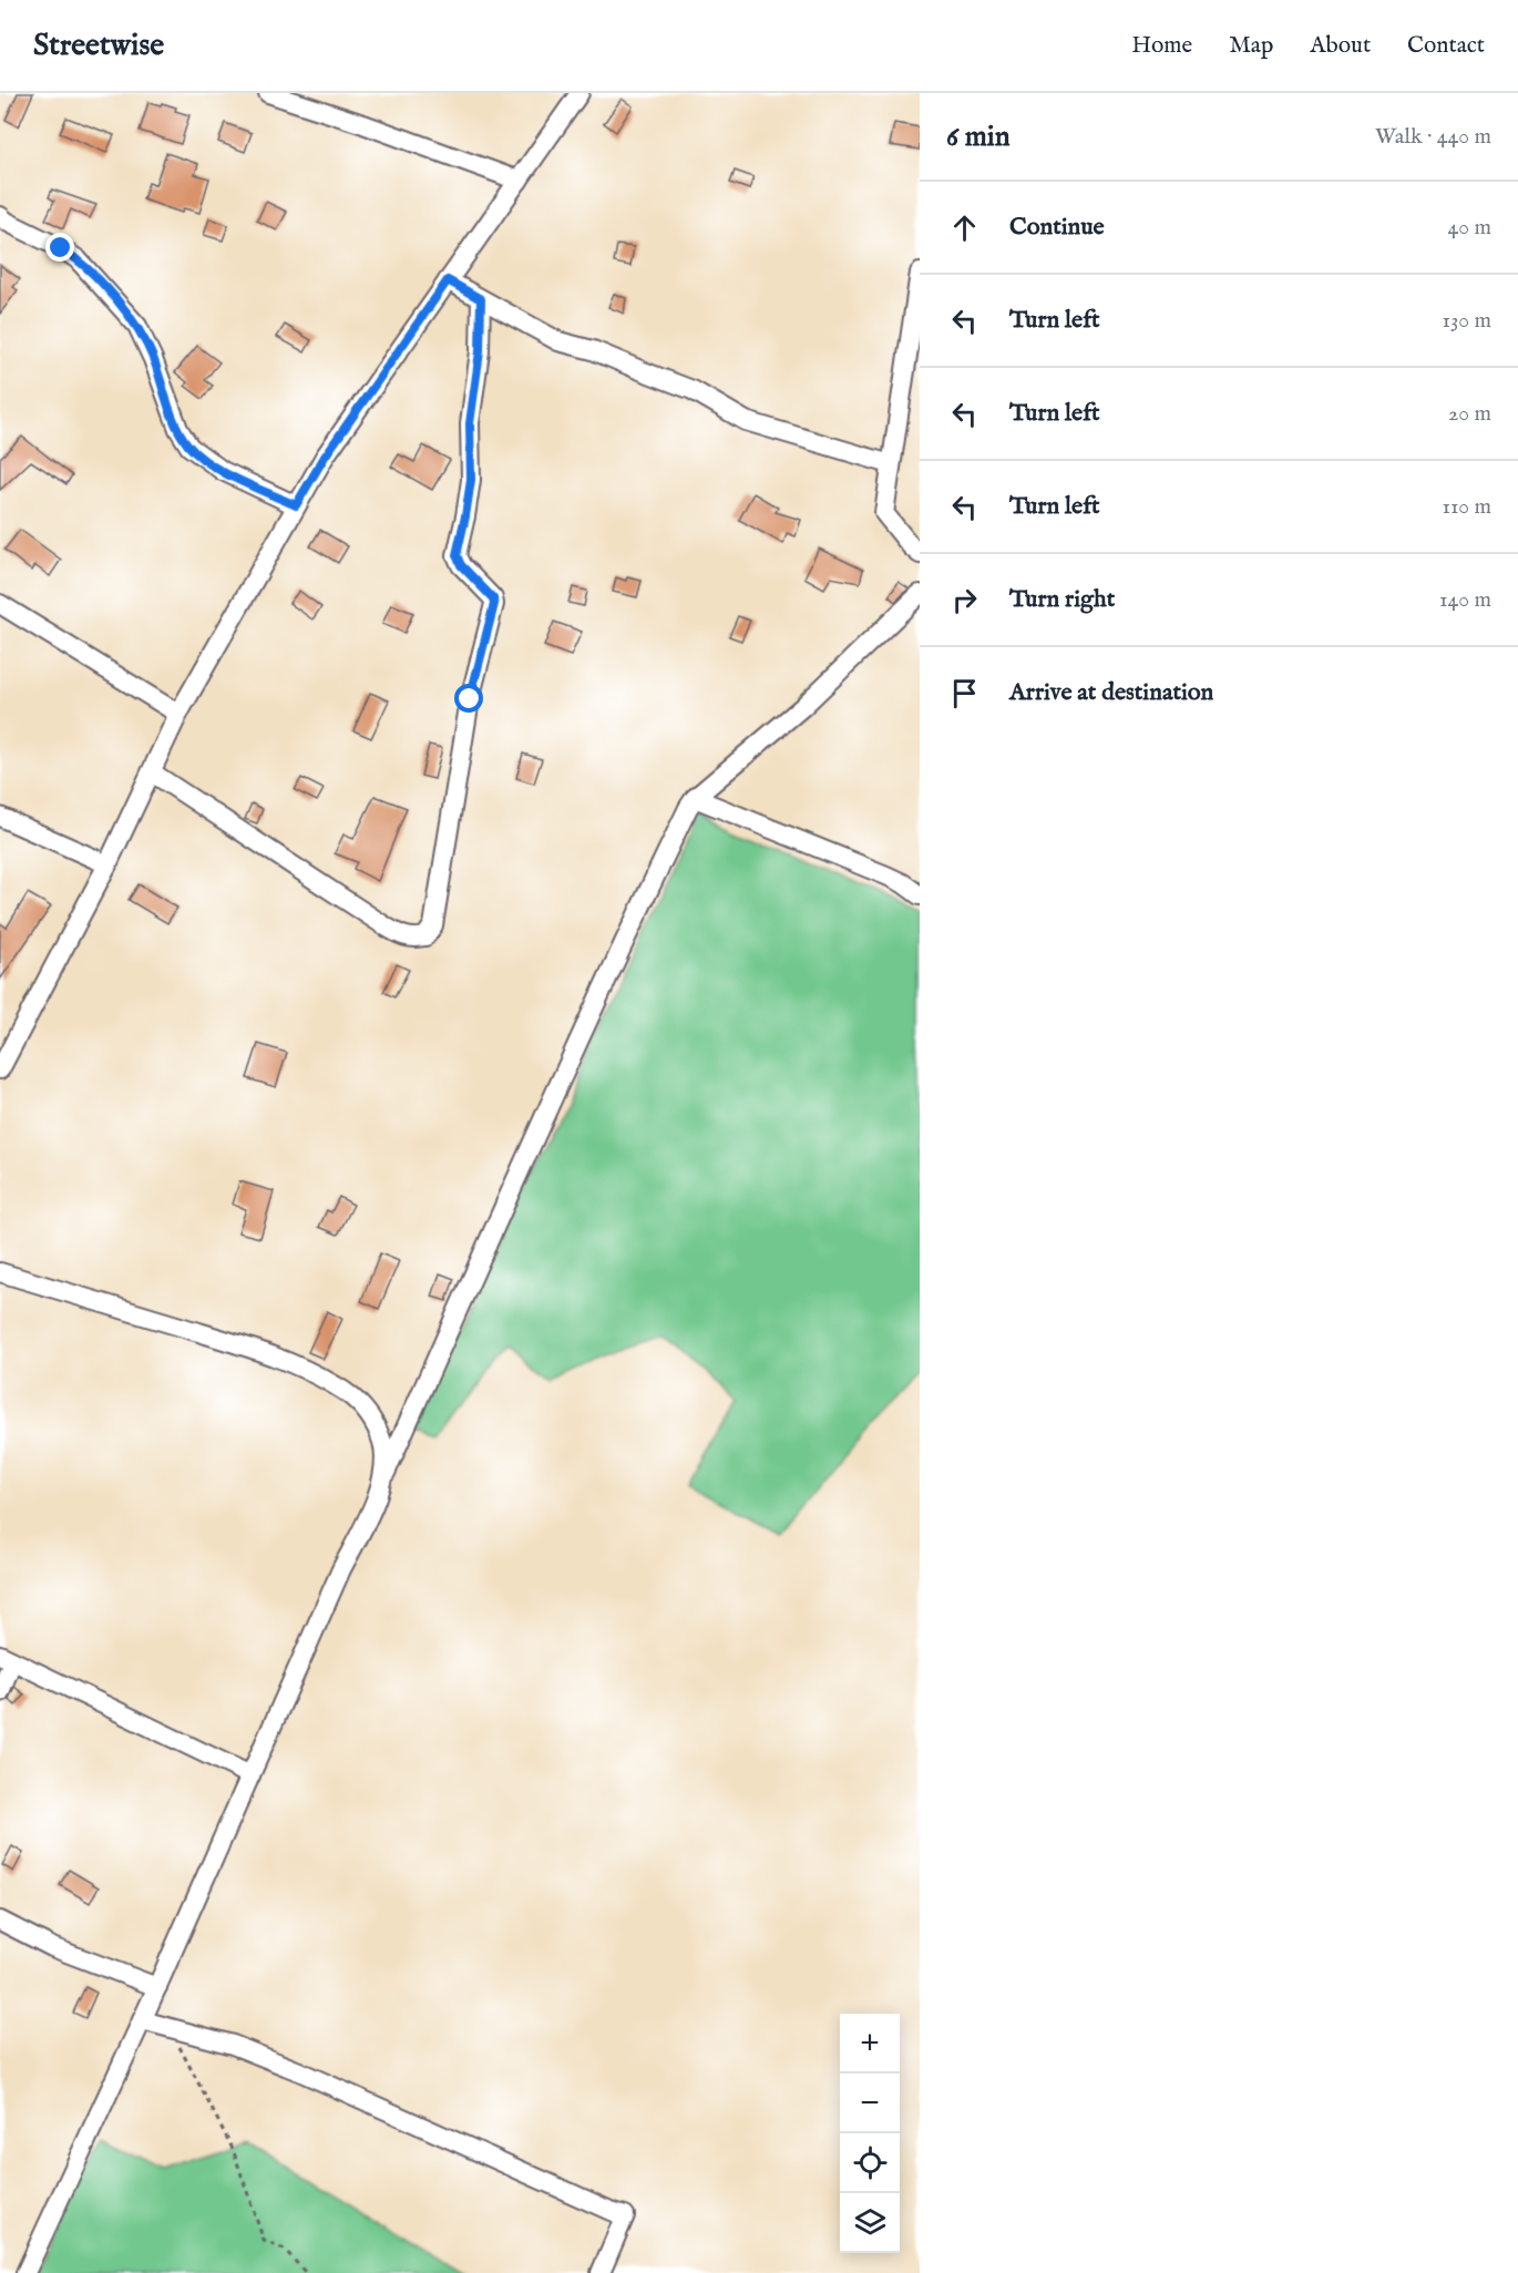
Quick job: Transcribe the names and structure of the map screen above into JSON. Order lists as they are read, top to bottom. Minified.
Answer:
{"page":{"header":"Streetwise","nav":["Home","Map","About","Contact"],"heading":["6 min","Walk · 440 m"],"list":[["Continue","40 m"],["Turn left","130 m"],["Turn left","20 m"],["Turn left","110 m"],["Turn right","140 m"],"Arrive at destination"],"map_buttons":["+","−"]}}
